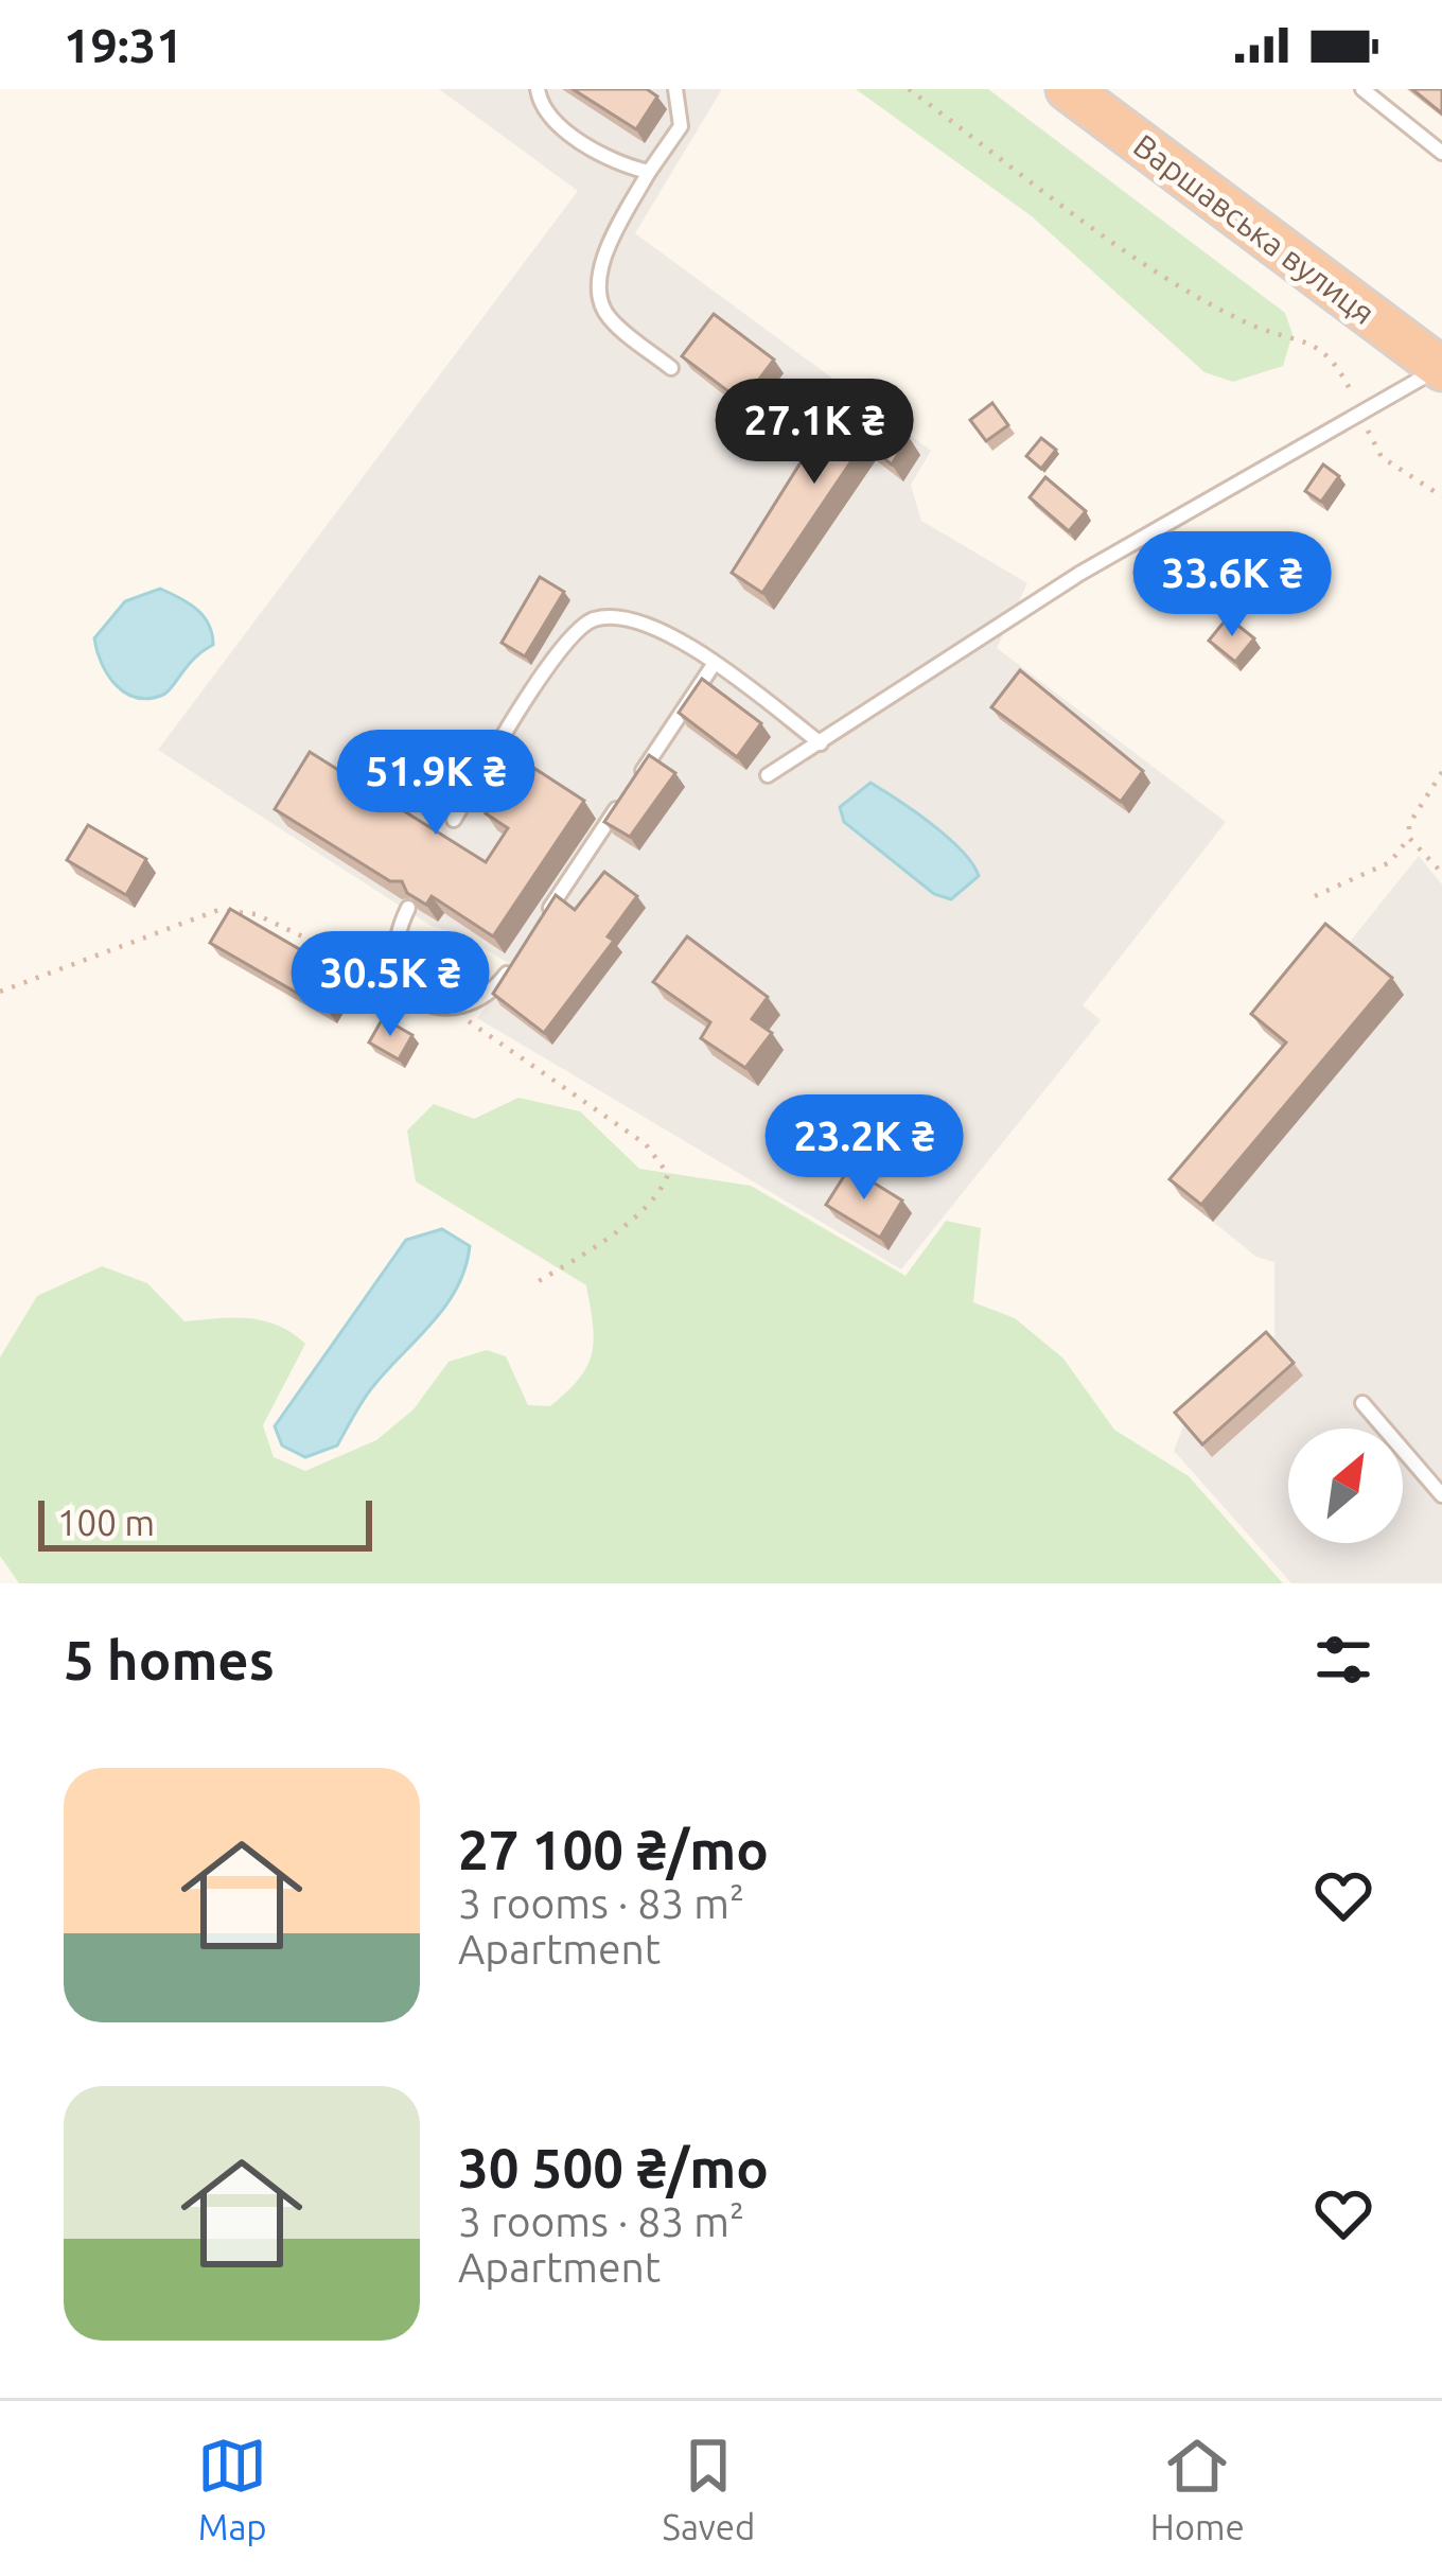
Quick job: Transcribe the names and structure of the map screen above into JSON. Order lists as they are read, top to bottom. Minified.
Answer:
{"streets":{"highway":["Варшавська вулиця"]},"scale_bar":"100 m","north":"top right","page":{"status":"19:31","price":["27.1K ₴","33.6K ₴","51.9K ₴","30.5K ₴","23.2K ₴"],"scale":"100 m","heading":"5 homes","list":[{"name":"27 100 ₴/mo","note":"3 rooms · 83 m² · Apartment"},{"name":"30 500 ₴/mo","note":"3 rooms · 83 m² · Apartment"}],"tabs":["Map","Saved","Home"]}}
